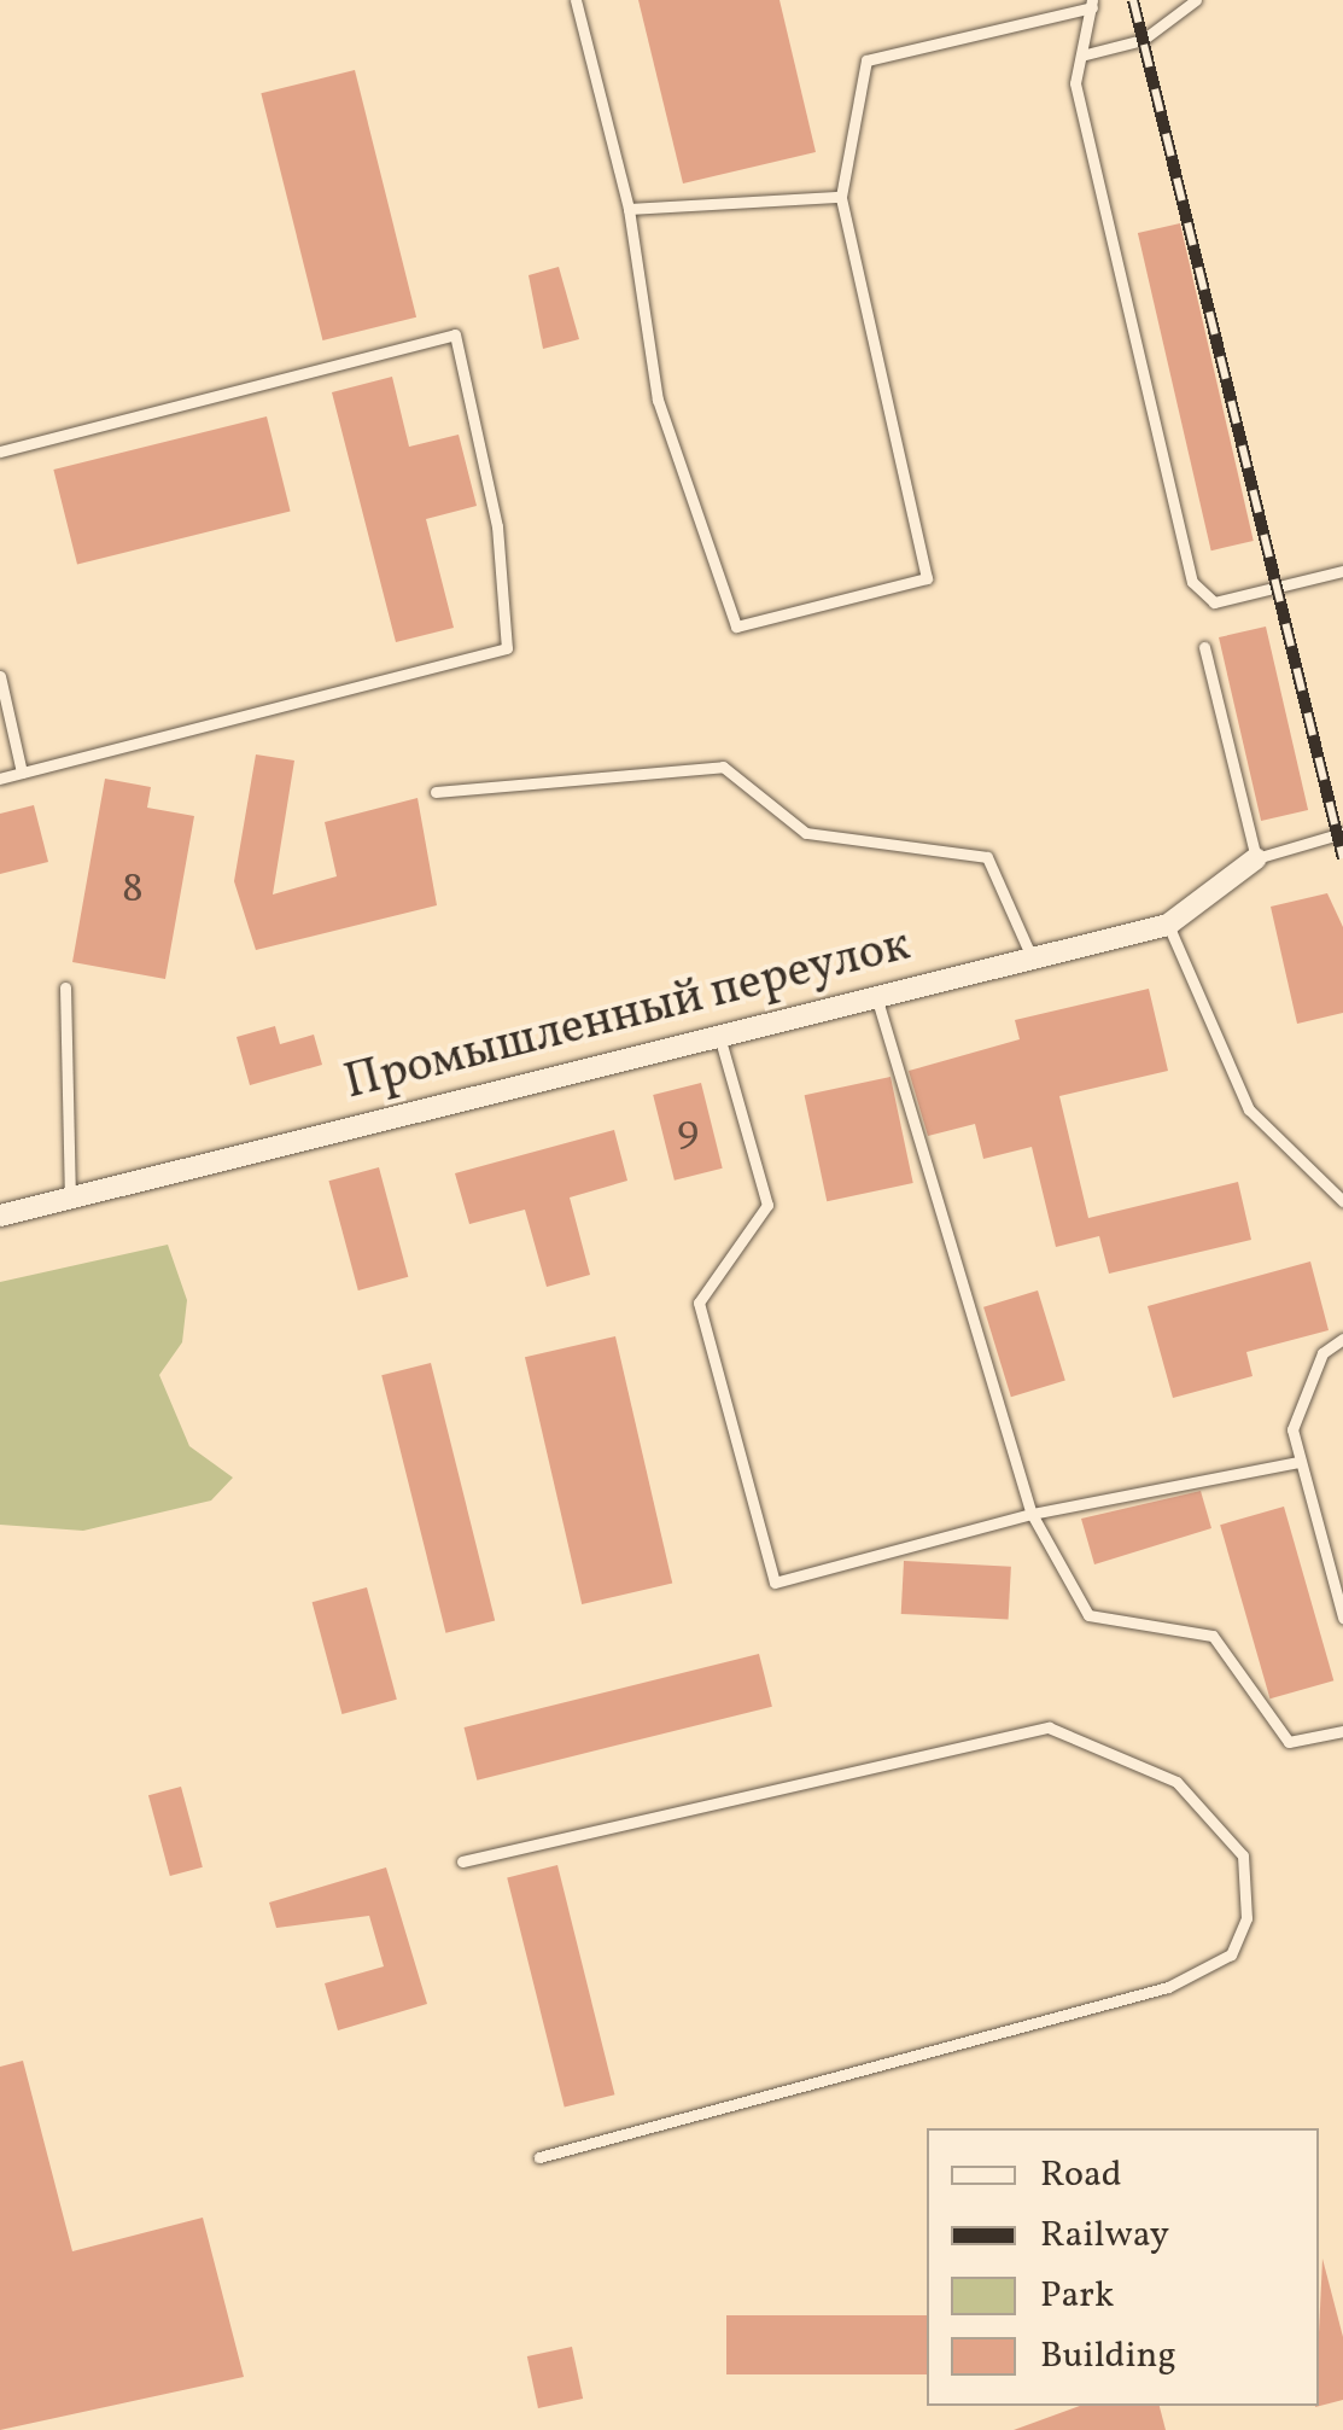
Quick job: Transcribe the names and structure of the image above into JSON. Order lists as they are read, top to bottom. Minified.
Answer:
{"streets":{"street":["Промышленный переулок"]},"house_numbers":["8","9"],"legend":["Road","Railway","Park","Building"]}
